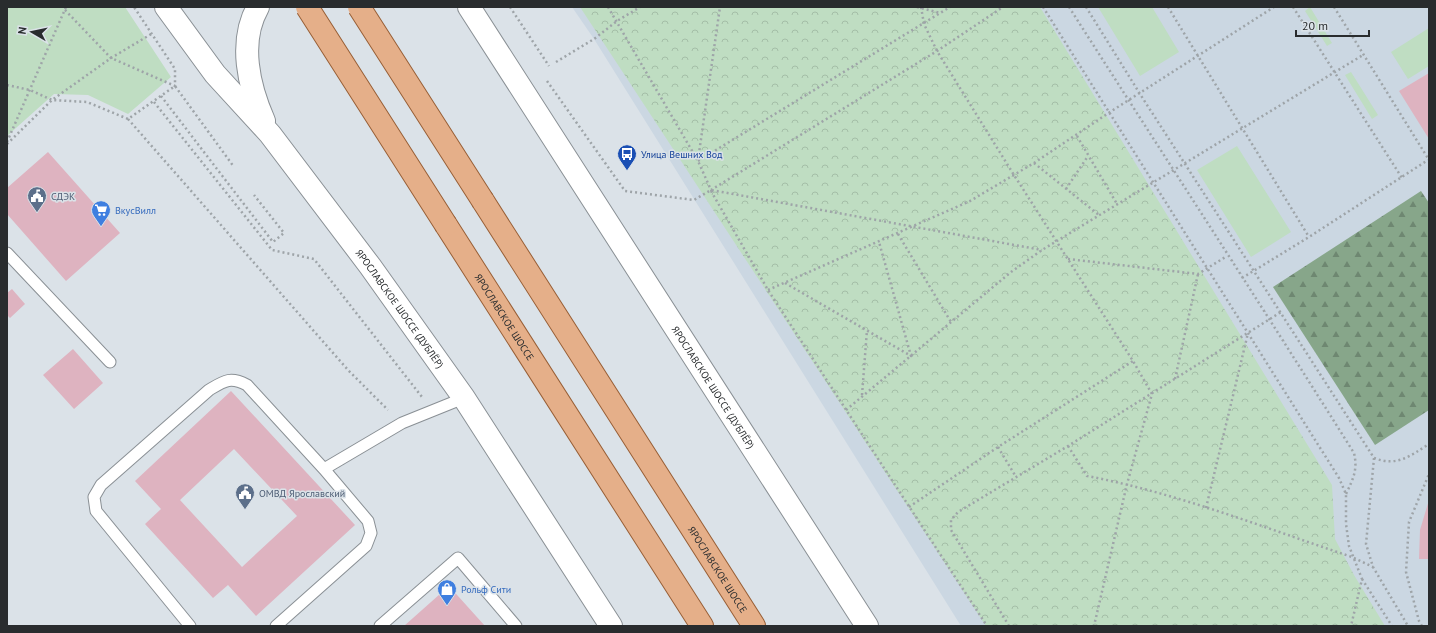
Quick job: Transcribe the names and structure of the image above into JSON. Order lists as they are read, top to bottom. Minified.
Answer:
{"streets":{"main road":["ЯРОСЛАВСКОЕ ШОССЕ"],"street":["ЯРОСЛАВСКОЕ ШОССЕ (ДУБЛЁР)"]},"places":{"bus stop":["Улица Вешних Вод"],"public building":["СДЭК","ОМВД Ярославский"],"supermarket":["ВкусВилл"],"shop":["Рольф Сити"]},"scale_bar":"20 m","north":"left"}
